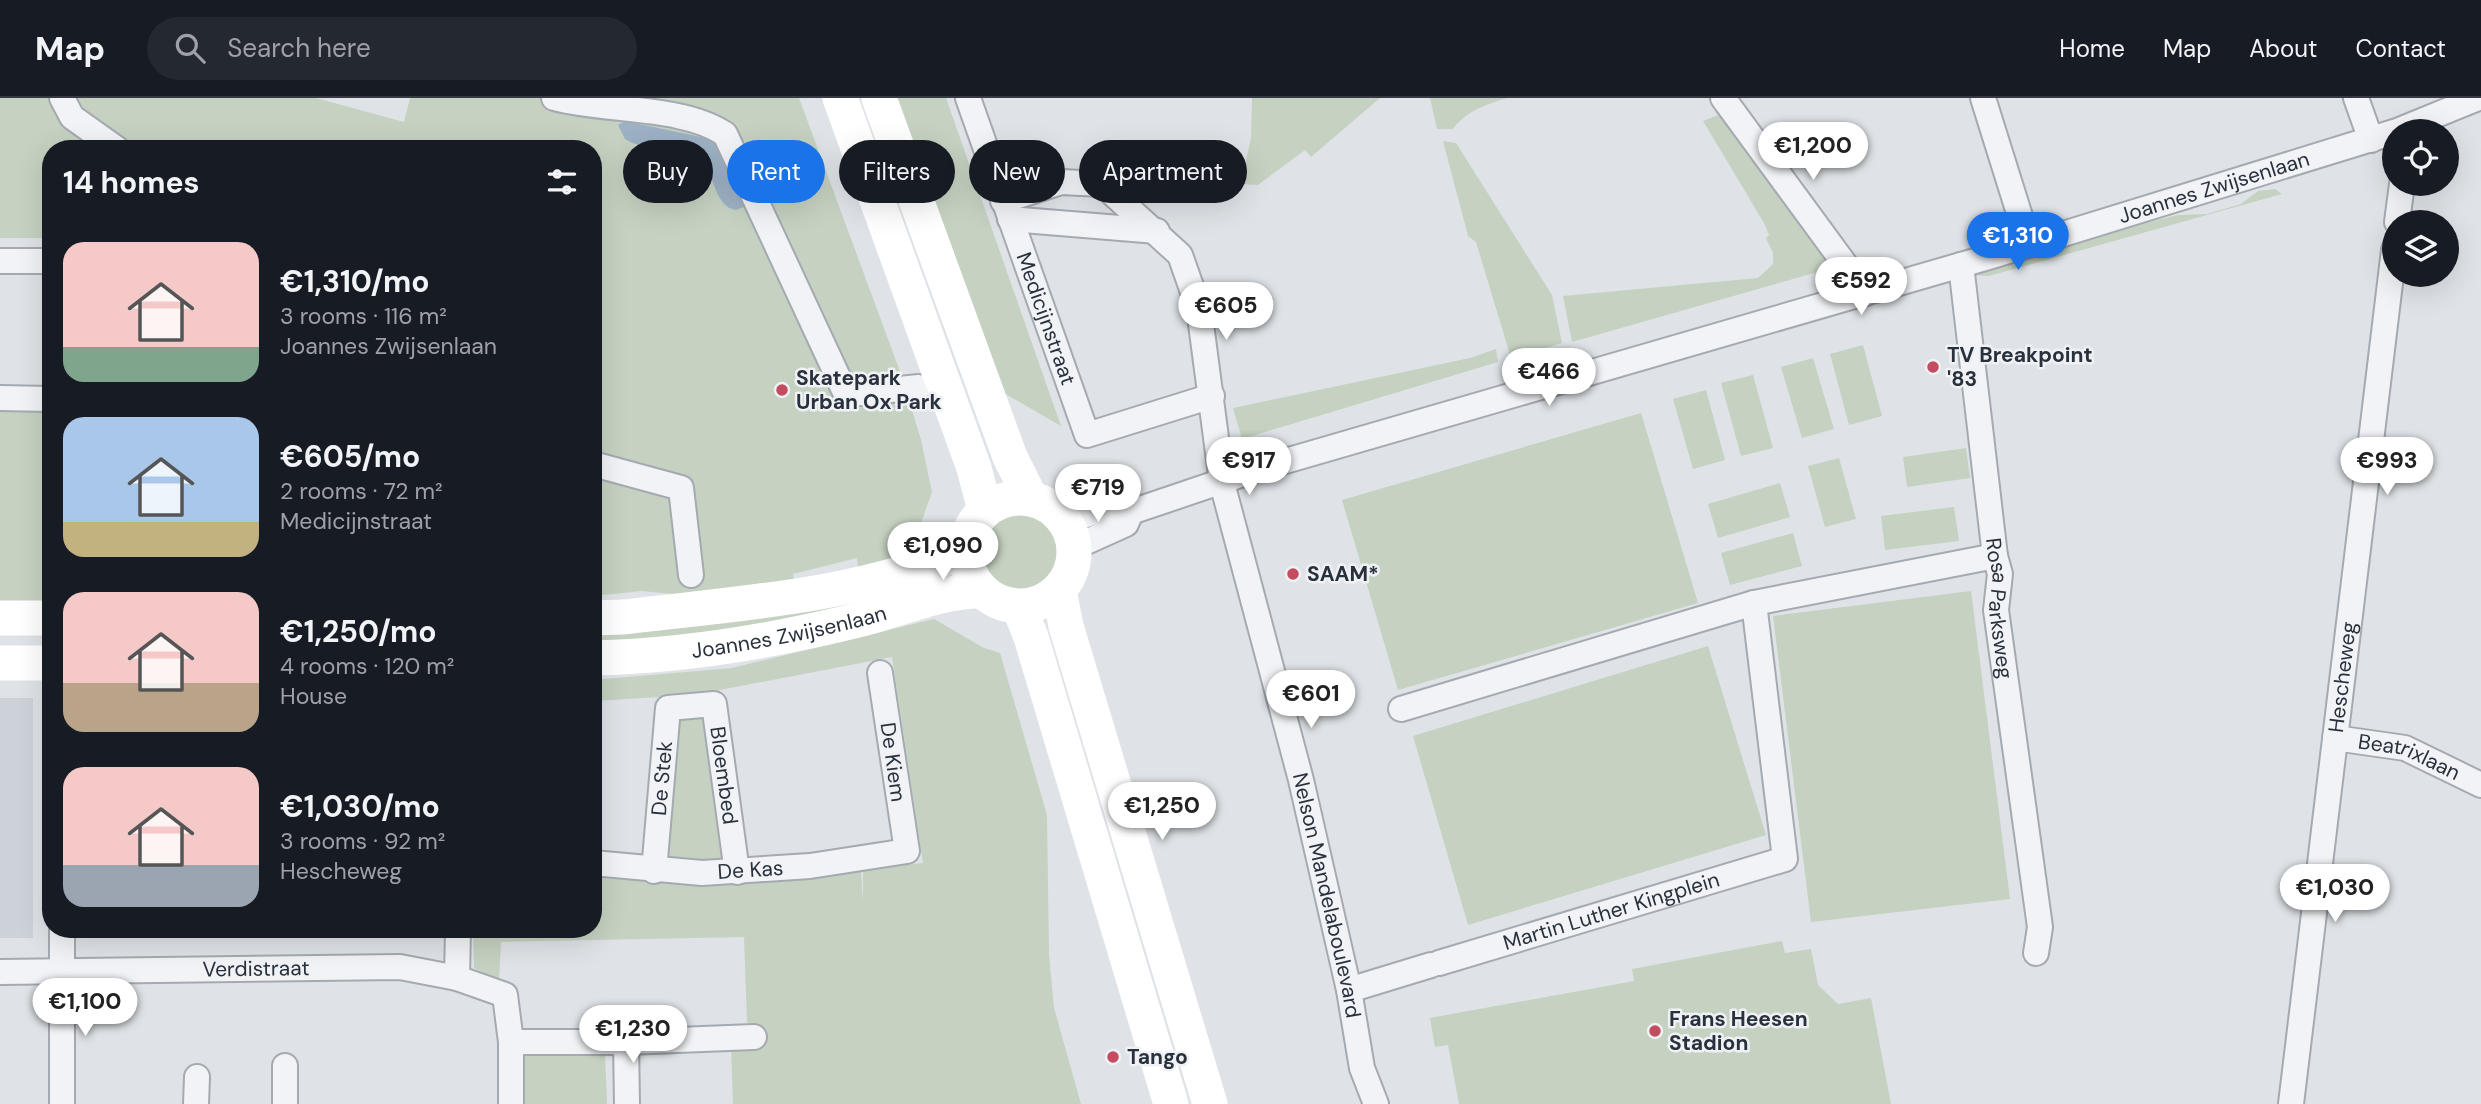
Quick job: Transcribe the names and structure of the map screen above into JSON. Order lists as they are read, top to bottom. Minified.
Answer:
{"streets":{"main road":["Joannes Zwijsenlaan"],"street":["Medicijnstraat","Rosa Parksweg","Hescheweg","Beatrixlaan","De Kiem","Bloembed","De Stek","De Kas","Nelson Mandelaboulevard","Martin Luther Kingplein","Verdistraat"]},"crossings":[["Joannes Zwijsenlaan","Rosa Parksweg"],["Joannes Zwijsenlaan","Nelson Mandelaboulevard"],["Hescheweg","Beatrixlaan"],["De Kiem","De Kas"],["Bloembed","De Stek"],["Bloembed","De Kas"],["De Stek","De Kas"],["Nelson Mandelaboulevard","Martin Luther Kingplein"]],"places":["TV Breakpoint '83","Skatepark Urban Ox Park","SAAM*","Frans Heesen Stadion","Tango"],"page":{"header":"Map","search":"Search here","nav":["Home","Map","About","Contact"],"price":["€1,200","€1,310","€592","€605","€466","€917","€993","€719","€1,090","€601","€1,250","€1,030","€1,100","€1,230"],"chip":["Buy","Rent","Filters","New","Apartment"],"heading":"14 homes","list":[{"name":"€1,310/mo","note":"3 rooms · 116 m² · Joannes Zwijsenlaan"},{"name":"€605/mo","note":"2 rooms · 72 m² · Medicijnstraat"},{"name":"€1,250/mo","note":"4 rooms · 120 m² · House"},{"name":"€1,030/mo","note":"3 rooms · 92 m² · Hescheweg"}]}}
